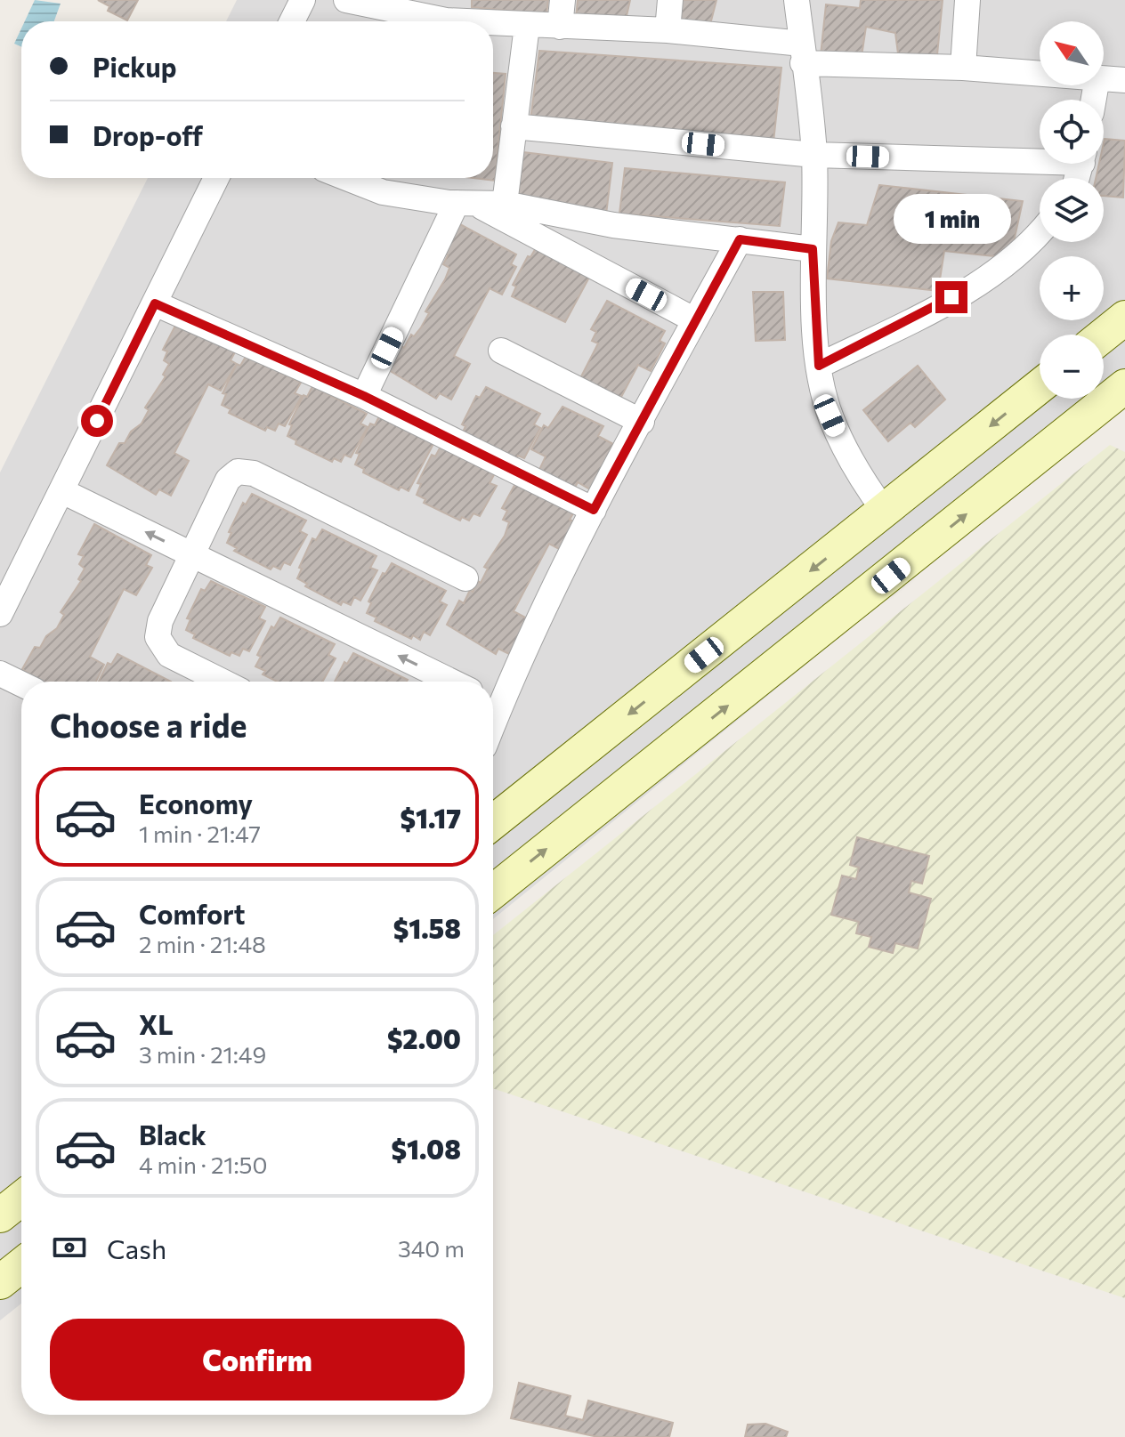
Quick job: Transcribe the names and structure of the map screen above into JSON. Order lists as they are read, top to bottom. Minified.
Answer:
{"north":"top left","page":{"map_buttons":["+","−"],"banner":["Pickup","Drop-off"],"bubble":"1 min","heading":"Choose a ride","list":[{"name":"Economy","note":"1 min · 21:47","value":"$1.17"},{"name":"Comfort","note":"2 min · 21:48","value":"$1.58"},{"name":"XL","note":"3 min · 21:49","value":"$2.00"},{"name":"Black","note":"4 min · 21:50","value":"$1.08"}],"pay":["Cash","340 m"],"buttons":"Confirm"}}
